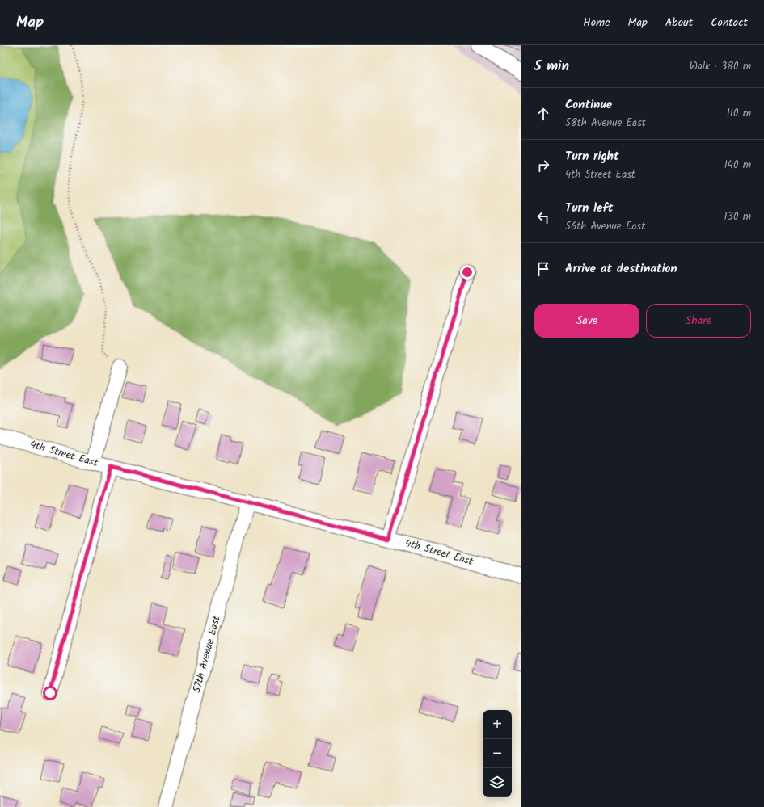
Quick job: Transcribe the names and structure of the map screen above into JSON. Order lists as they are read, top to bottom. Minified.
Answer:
{"streets":{"street":["4th Street East","57th Avenue East"]},"crossings":[["4th Street East","57th Avenue East"]],"page":{"header":"Map","nav":["Home","Map","About","Contact"],"heading":["5 min","Walk · 380 m"],"list":[["Continue","58th Avenue East","110 m"],["Turn right","4th Street East","140 m"],["Turn left","56th Avenue East","130 m"],"Arrive at destination"],"buttons":["Save","Share"],"map_buttons":["+","−"]}}
